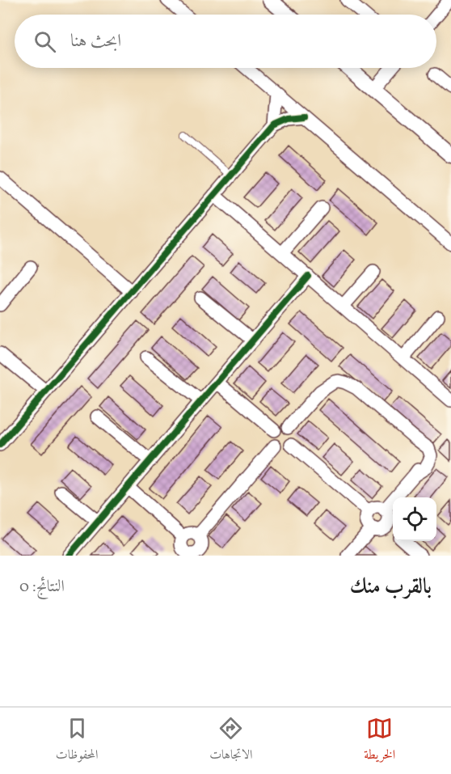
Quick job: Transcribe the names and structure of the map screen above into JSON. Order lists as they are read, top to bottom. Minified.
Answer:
{"page":{"search":"ابحث هنا","heading":["بالقرب منك","النتائج: 0"],"nav":["الخريطة","الاتجاهات","المحفوظات"]}}
